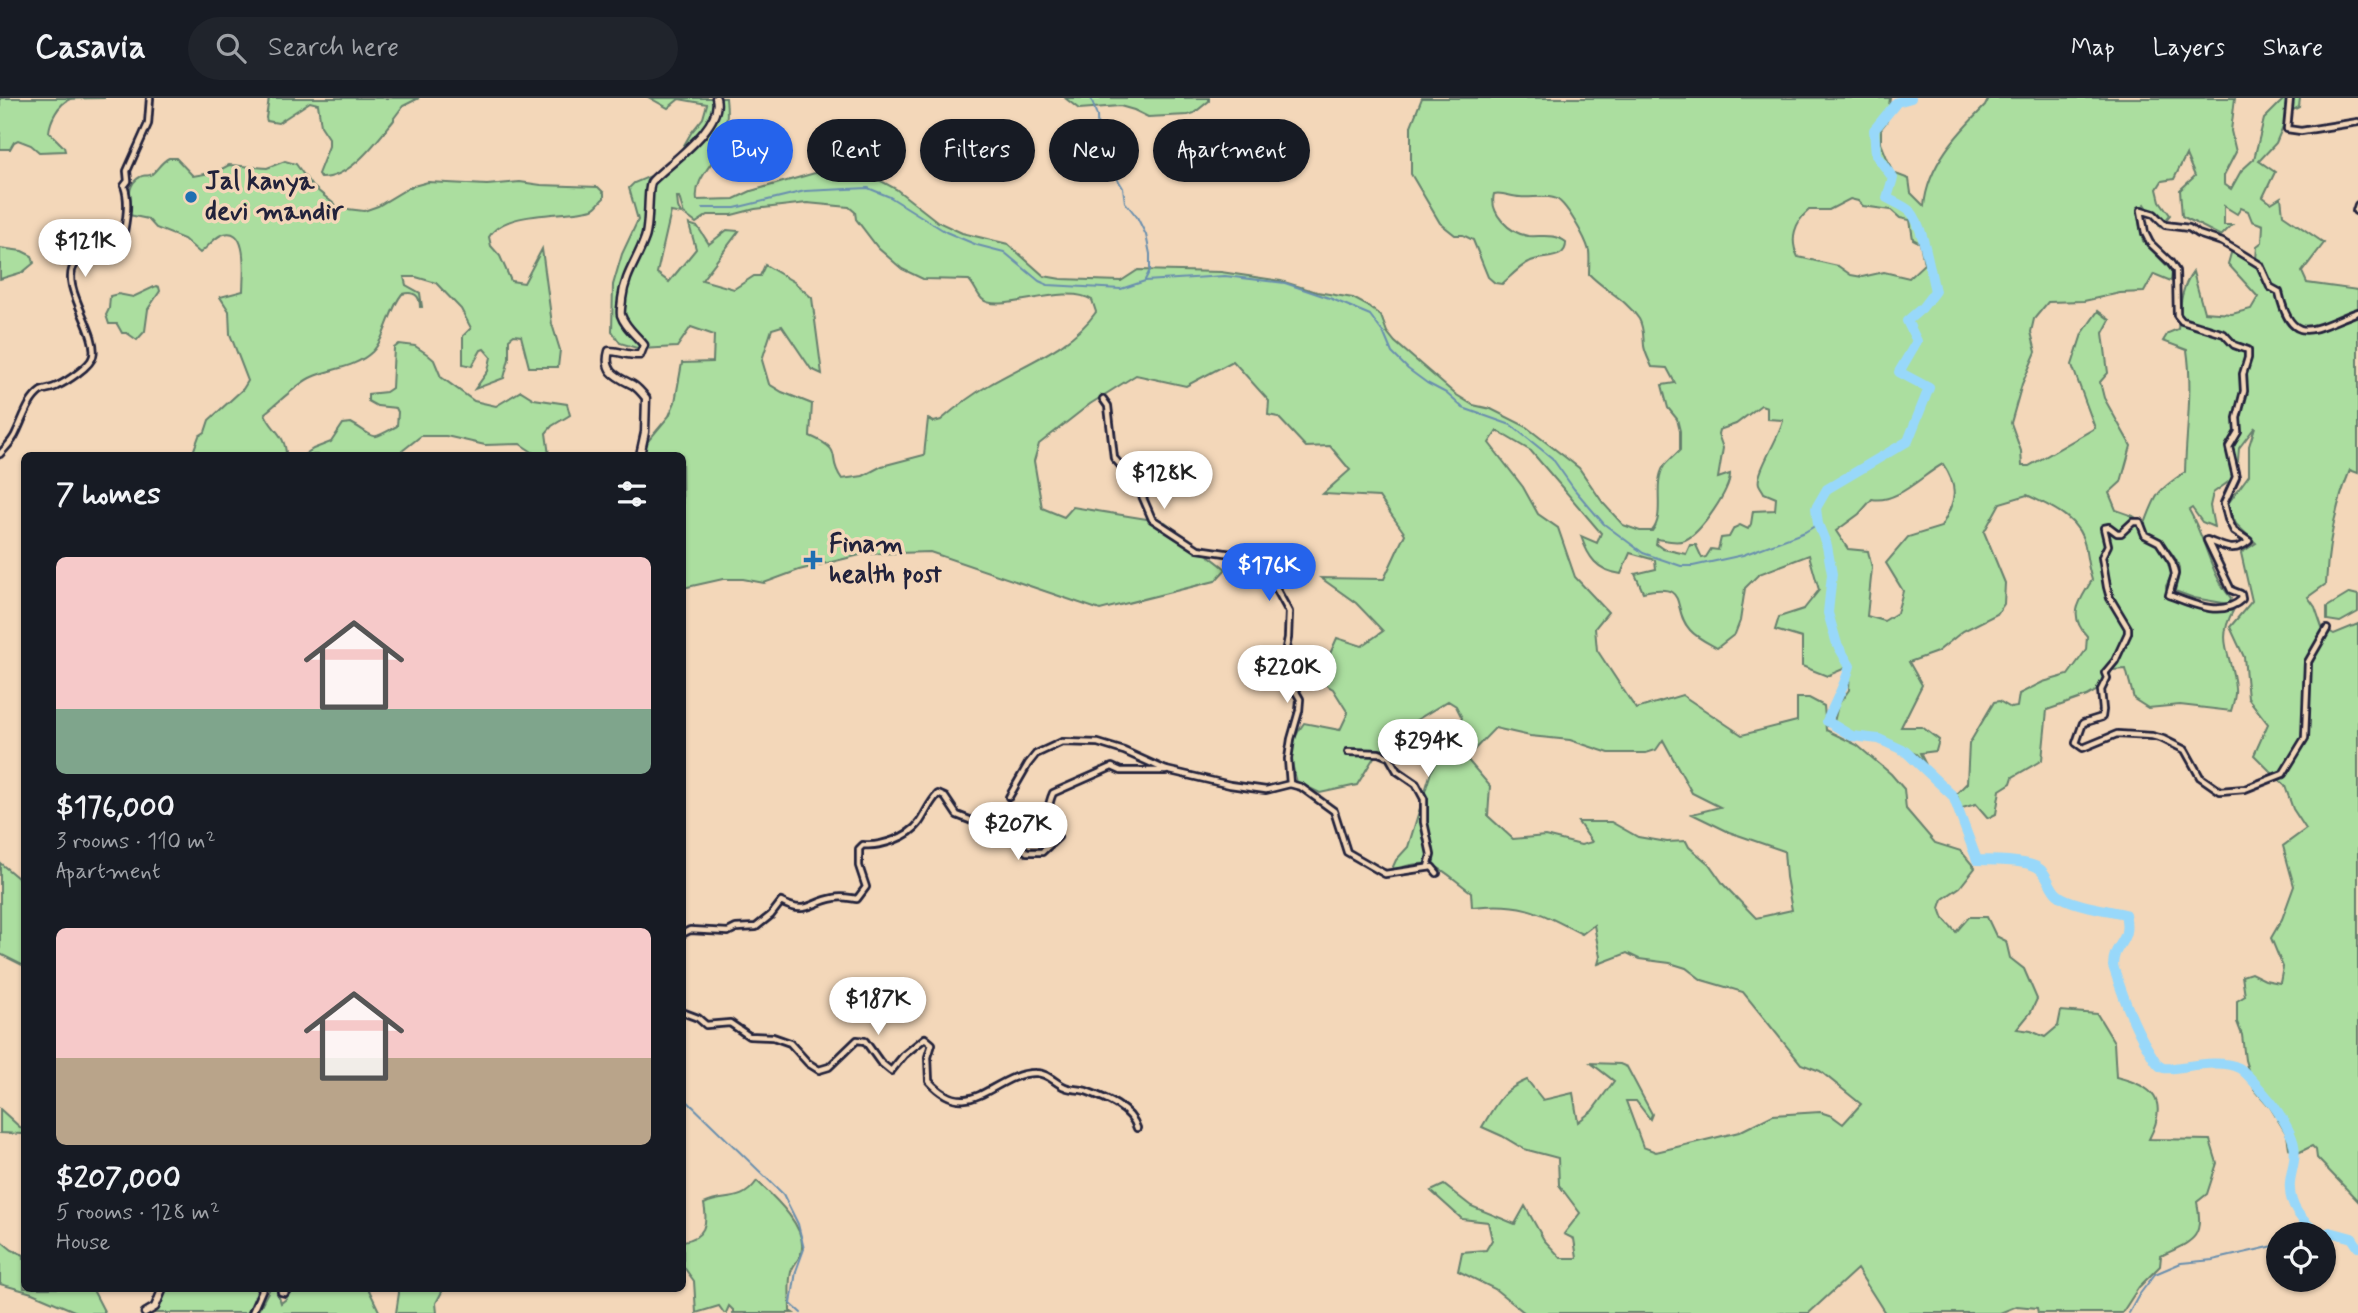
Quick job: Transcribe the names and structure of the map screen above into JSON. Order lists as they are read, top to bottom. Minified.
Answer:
{"places":{"other":["Jal kanya devi mandir"],"health":["Finam health post"]},"page":{"header":"Casavia","search":"Search here","nav":["Map","Layers","Share"],"chip":["Buy","Rent","Filters","New","Apartment"],"price":["$121K","$128K","$176K","$220K","$294K","$207K","$187K"],"heading":"7 homes","list":[{"name":"$176,000","note":"3 rooms · 110 m² · Apartment"},{"name":"$207,000","note":"5 rooms · 128 m² · House"}]}}
